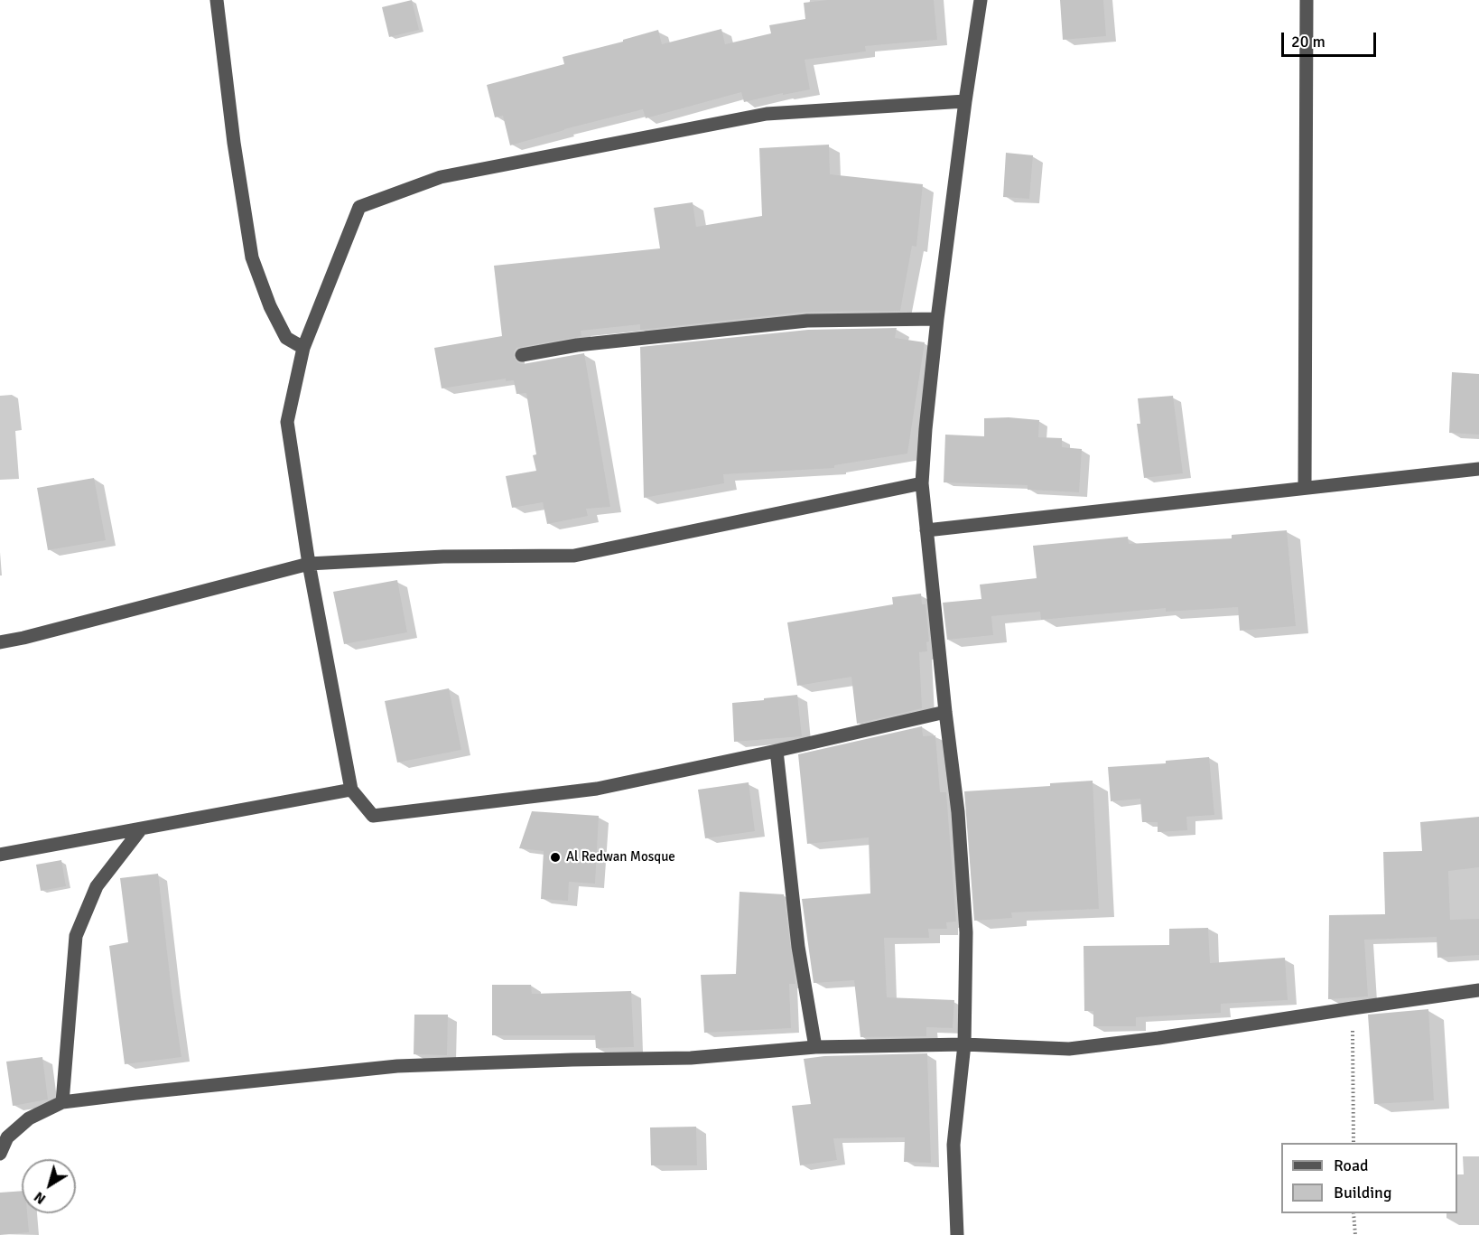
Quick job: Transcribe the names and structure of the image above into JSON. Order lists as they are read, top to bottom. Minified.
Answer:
{"places":["Al Redwan Mosque"],"legend":["Road","Building"],"scale_bar":"20 m","north":"bottom left"}
